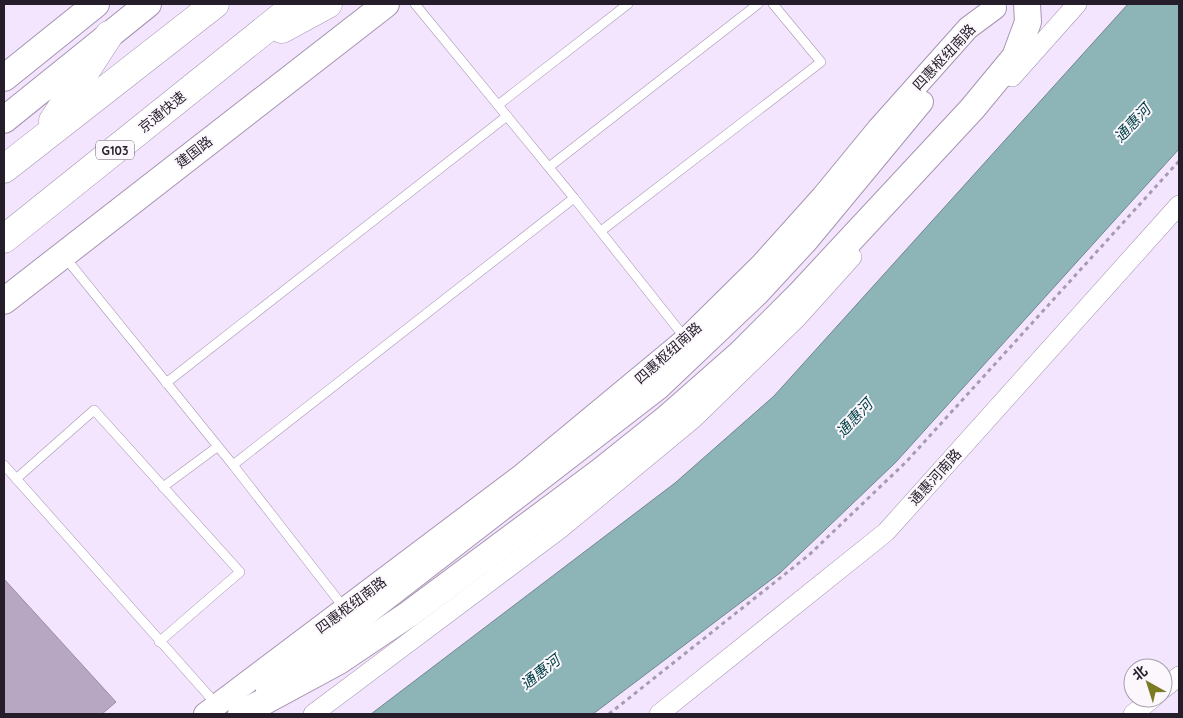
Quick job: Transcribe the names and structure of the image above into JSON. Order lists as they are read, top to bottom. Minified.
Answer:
{"streets":{"highway":["京通快速","G103"],"main road":["建国路"],"street":["四惠枢纽南路","通惠河南路"]},"water":["通惠河"],"north":"top left"}
